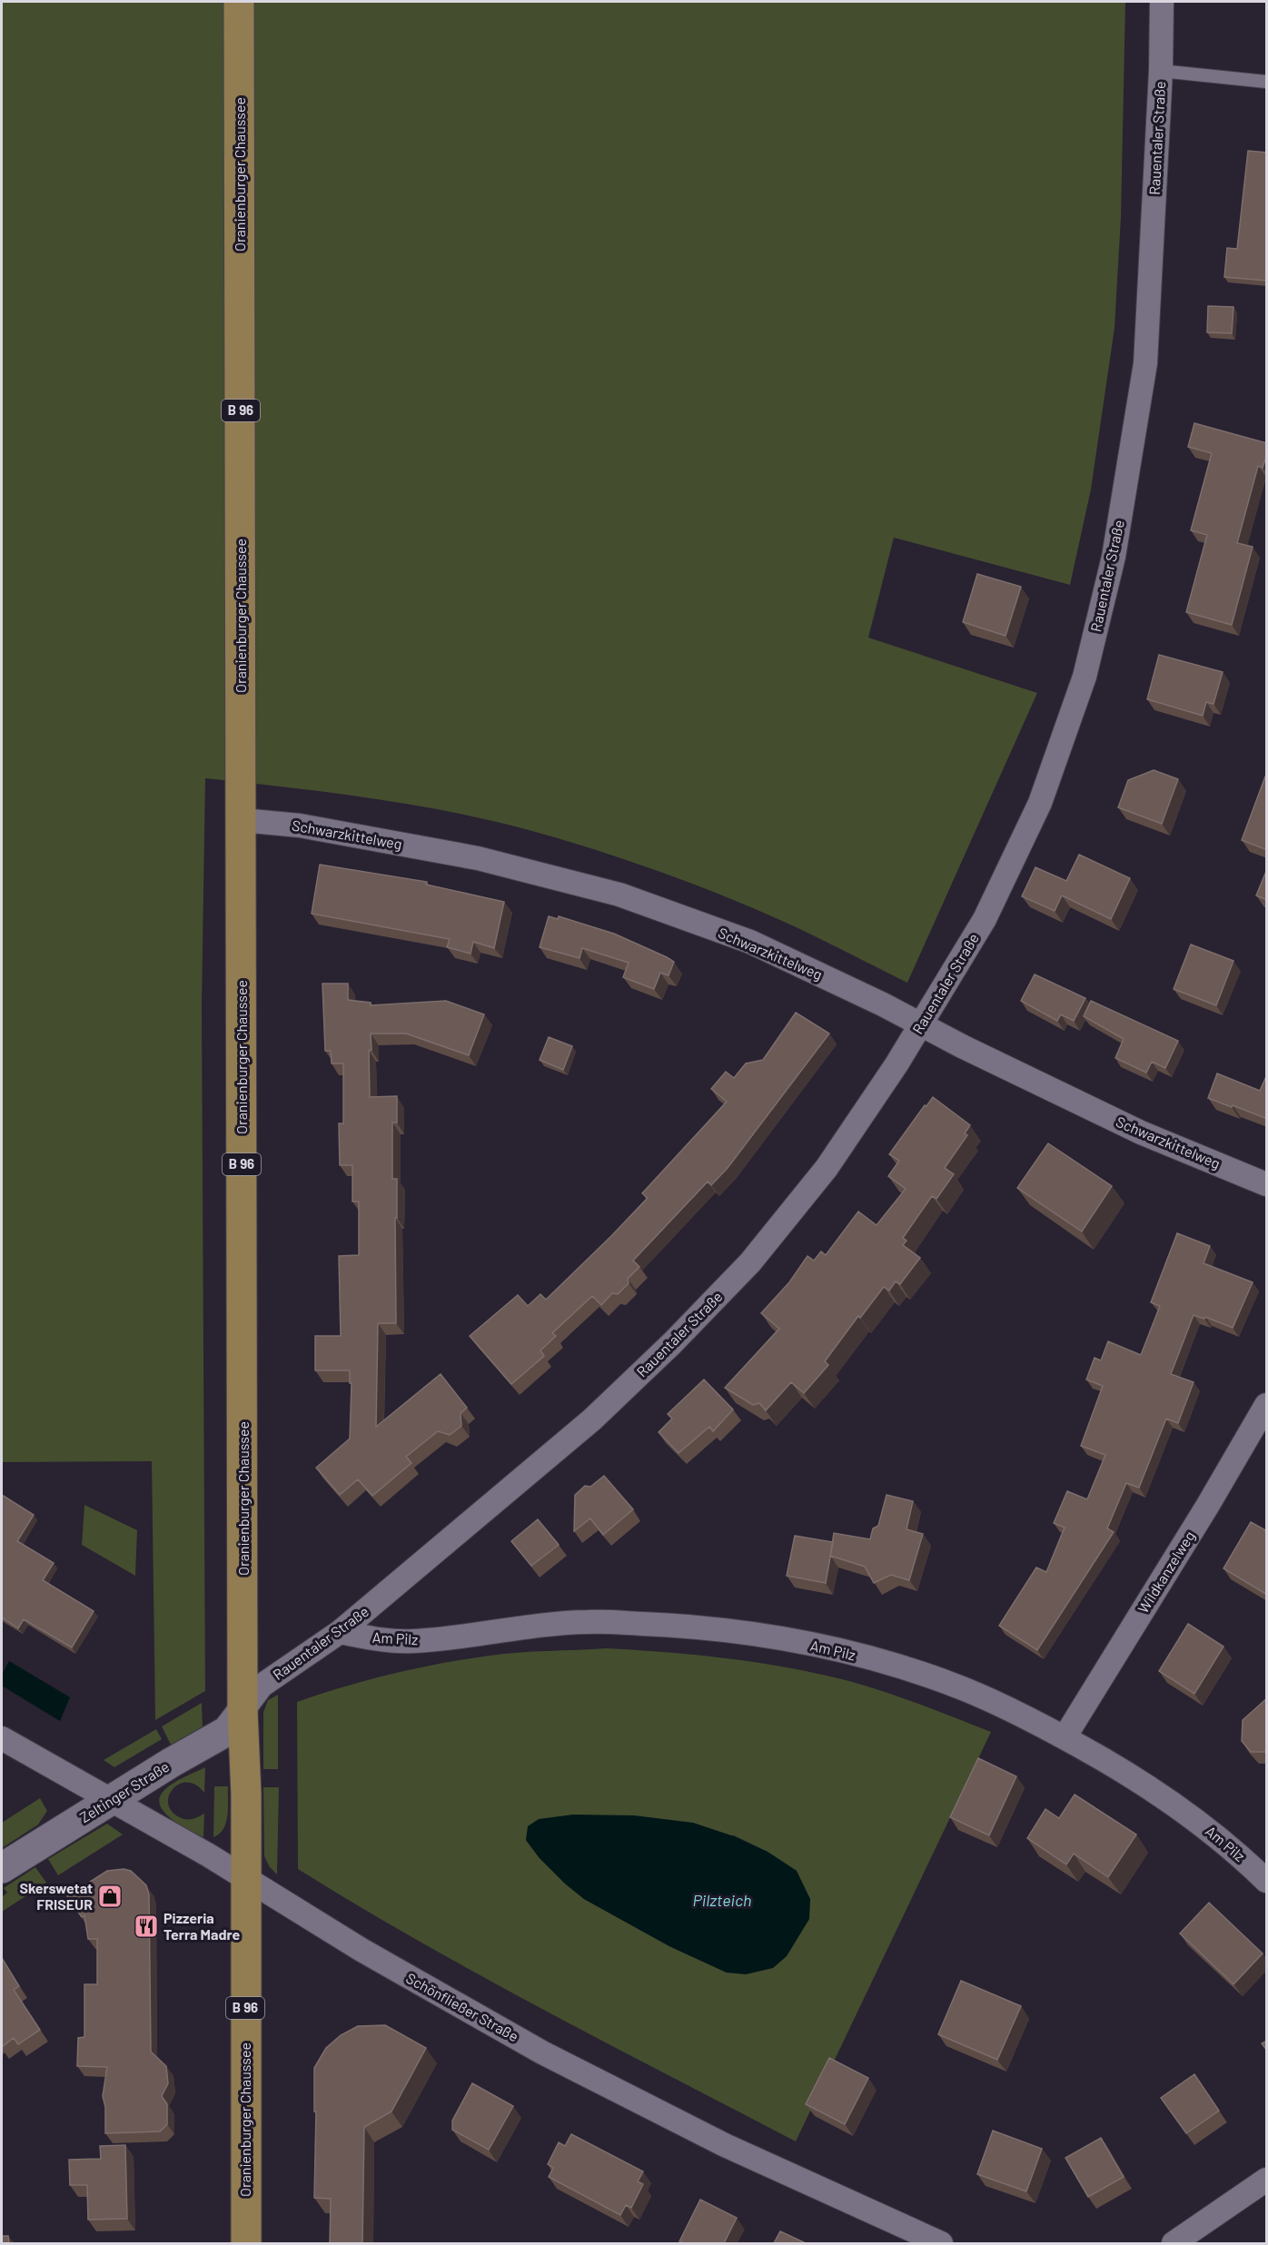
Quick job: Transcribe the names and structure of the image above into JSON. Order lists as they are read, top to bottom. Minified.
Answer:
{"streets":{"main road":["Oranienburger Chaussee","B 96"],"street":["Rauentaler Straße","Schwarzkittelweg","Wildkanzelweg","Am Pilz","Zeltinger Straße","Schönfließer Straße"]},"crossings":[["Rauentaler Straße","Oranienburger Chaussee"],["Rauentaler Straße","Schwarzkittelweg"],["Rauentaler Straße","Am Pilz"],["Rauentaler Straße","Zeltinger Straße"],["Oranienburger Chaussee","Schwarzkittelweg"],["Oranienburger Chaussee","Zeltinger Straße"],["Oranienburger Chaussee","Schönfließer Straße"],["Wildkanzelweg","Am Pilz"],["Zeltinger Straße","Schönfließer Straße"]],"water":["Pilzteich"],"places":{"shop":["Skerswetat FRISEUR"],"restaurant":["Pizzeria Terra Madre"]}}
